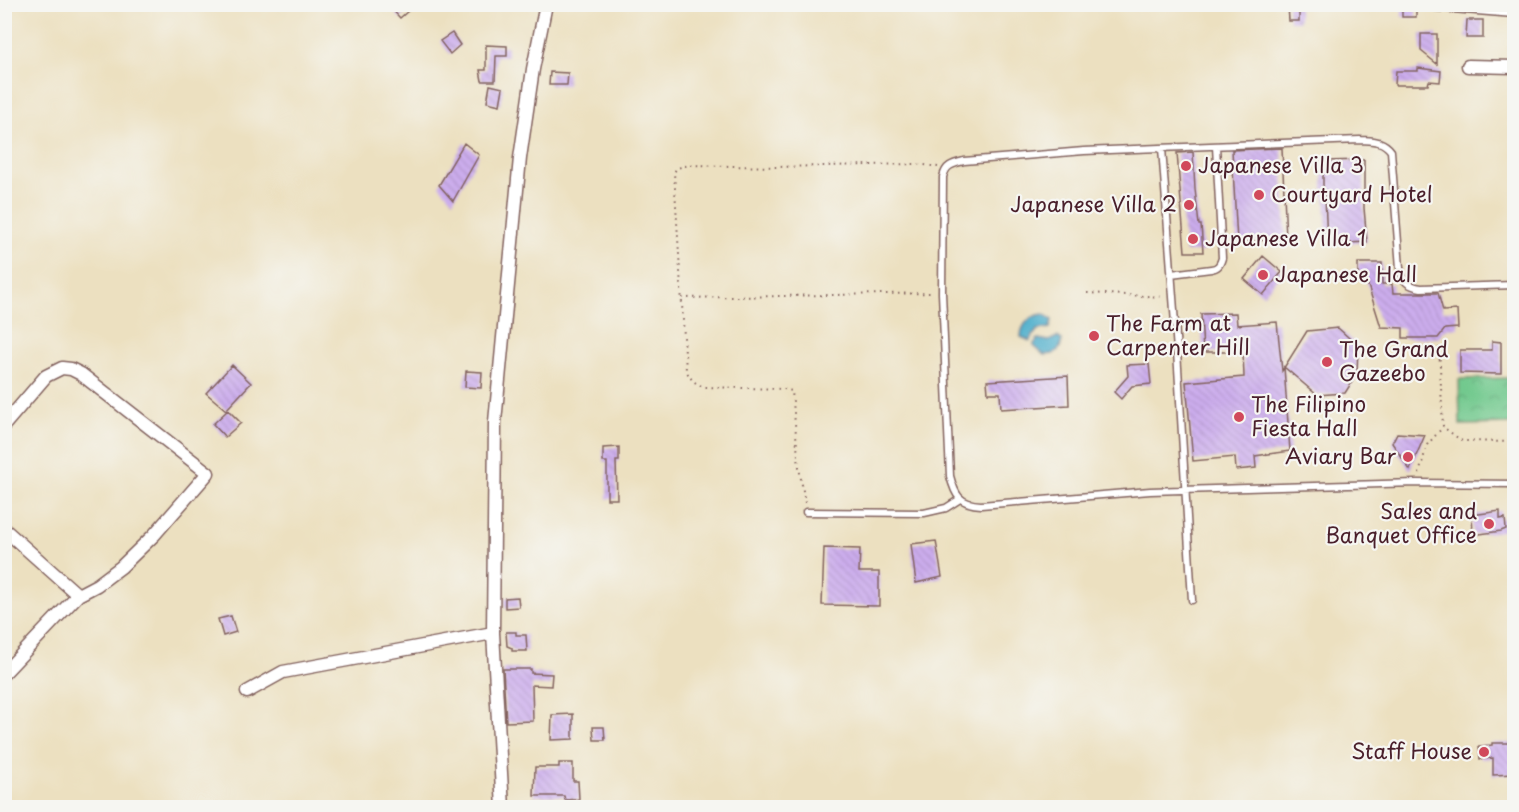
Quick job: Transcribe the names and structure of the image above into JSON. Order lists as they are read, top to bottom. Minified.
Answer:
{"places":["Japanese Villa 3","Courtyard Hotel","Japanese Villa 2","Japanese Villa 1","Japanese Hall","The Farm at Carpenter Hill","The Grand Gazeebo","The Filipino Fiesta Hall","Aviary Bar","Sales and Banquet Office","Staff House"]}
